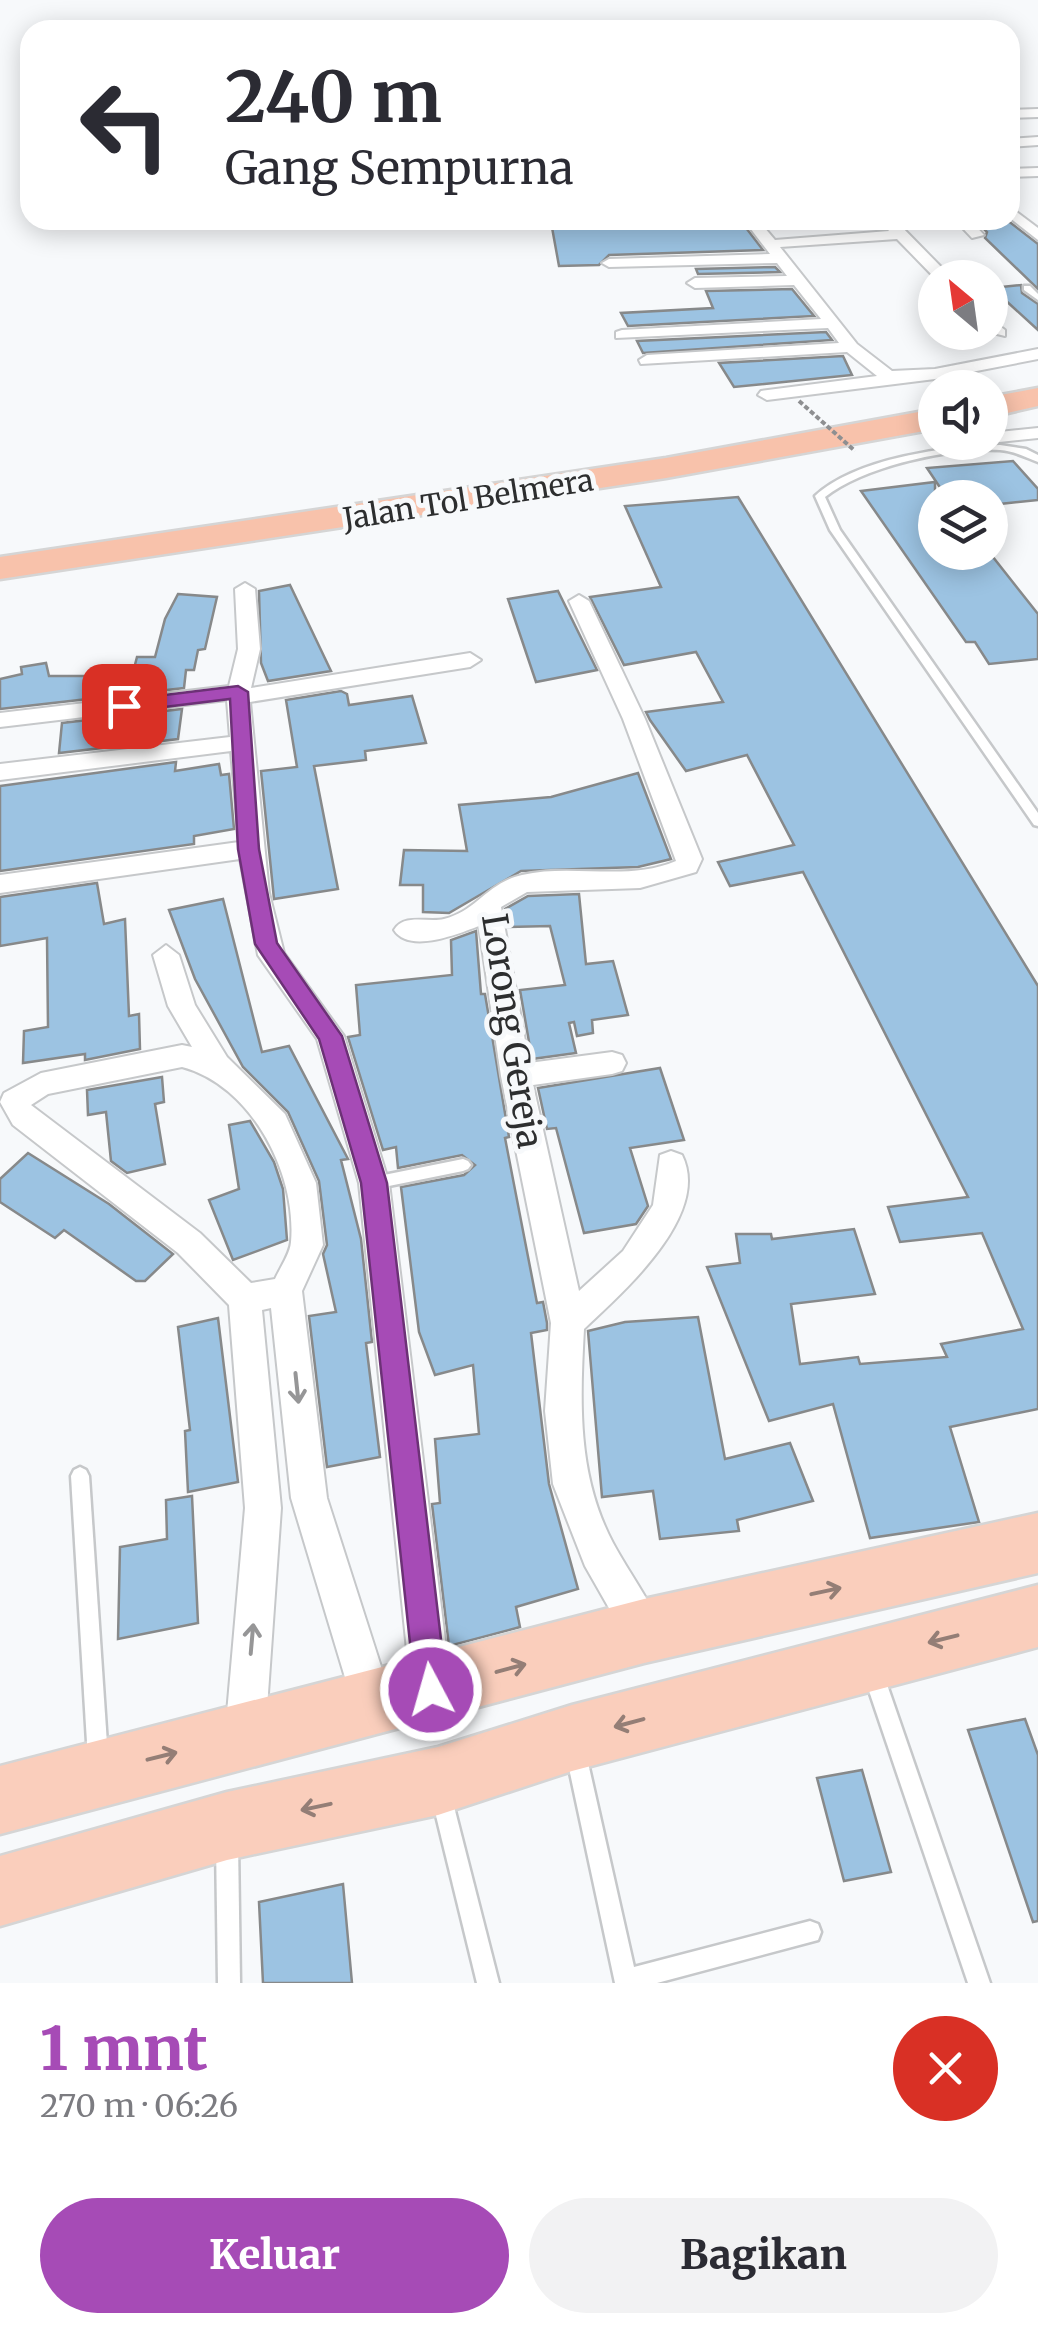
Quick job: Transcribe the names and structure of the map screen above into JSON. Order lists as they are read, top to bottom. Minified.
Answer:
{"streets":{"highway":["Jalan Tol Belmera"],"street":["Lorong Gereja"]},"north":"top left","page":{"turn":["240 m","Gang Sempurna"],"heading":["1 mnt","270 m · 06:26"],"buttons":["Keluar","Bagikan"]}}
